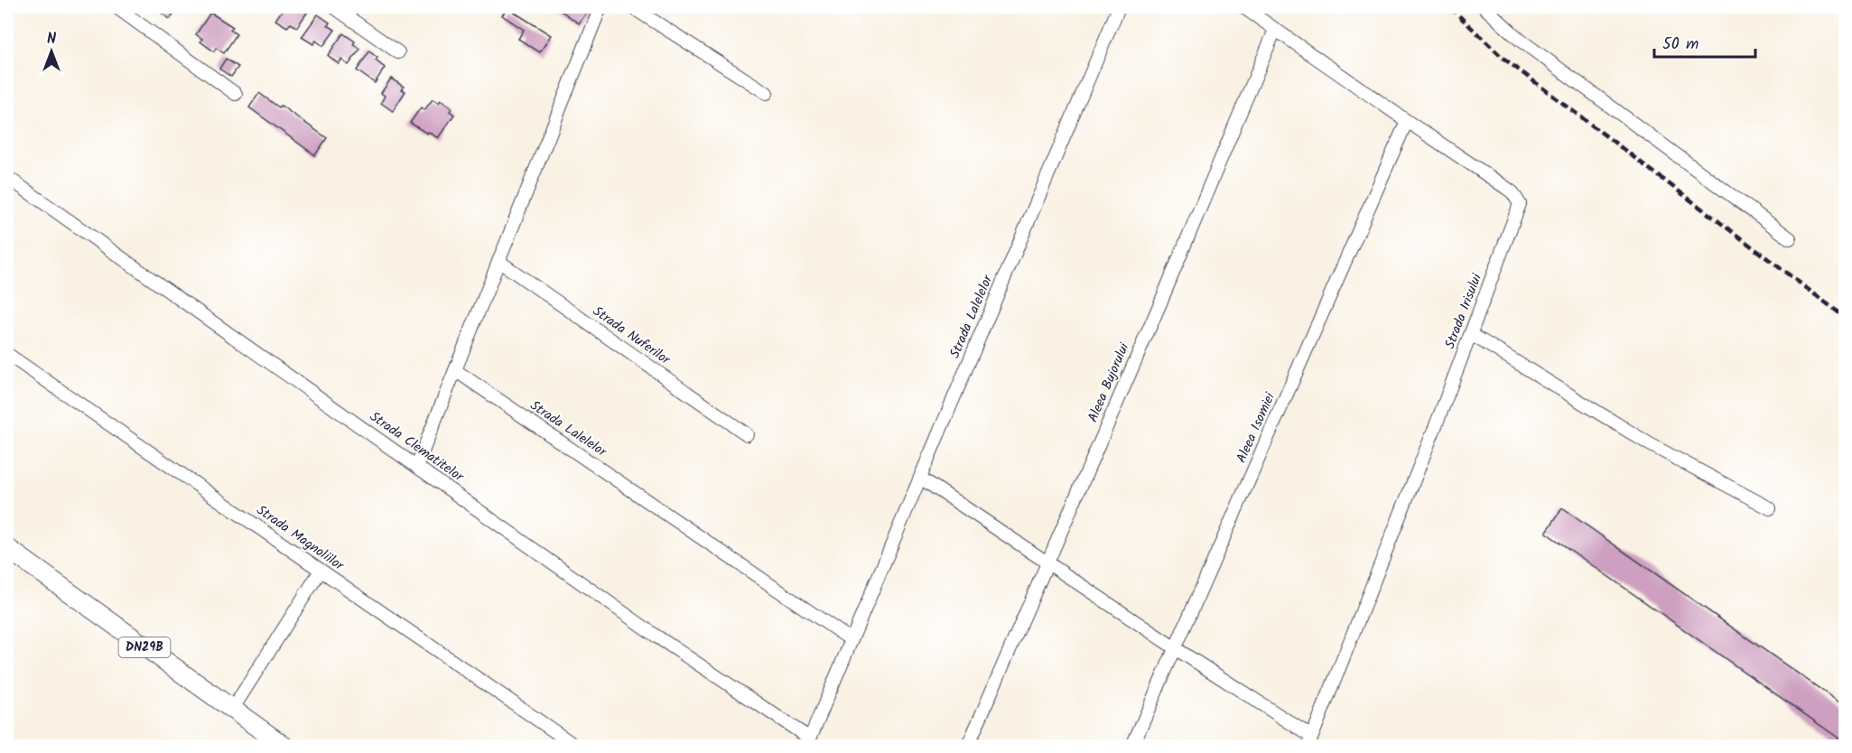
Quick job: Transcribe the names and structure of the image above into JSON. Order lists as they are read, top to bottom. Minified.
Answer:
{"streets":{"main road":["DN29B"],"street":["Strada Irisului","Strada Lalelelor","Strada Nuferilor","Aleea Bujorului","Aleea Isomiei","Strada Clematitelor","Strada Magnoliilor"]},"crossings":[["Strada Irisului","Aleea Bujorului"],["Strada Irisului","Aleea Isomiei"],["Strada Lalelelor","Strada Clematitelor"]],"scale_bar":"50 m","north":"top"}
